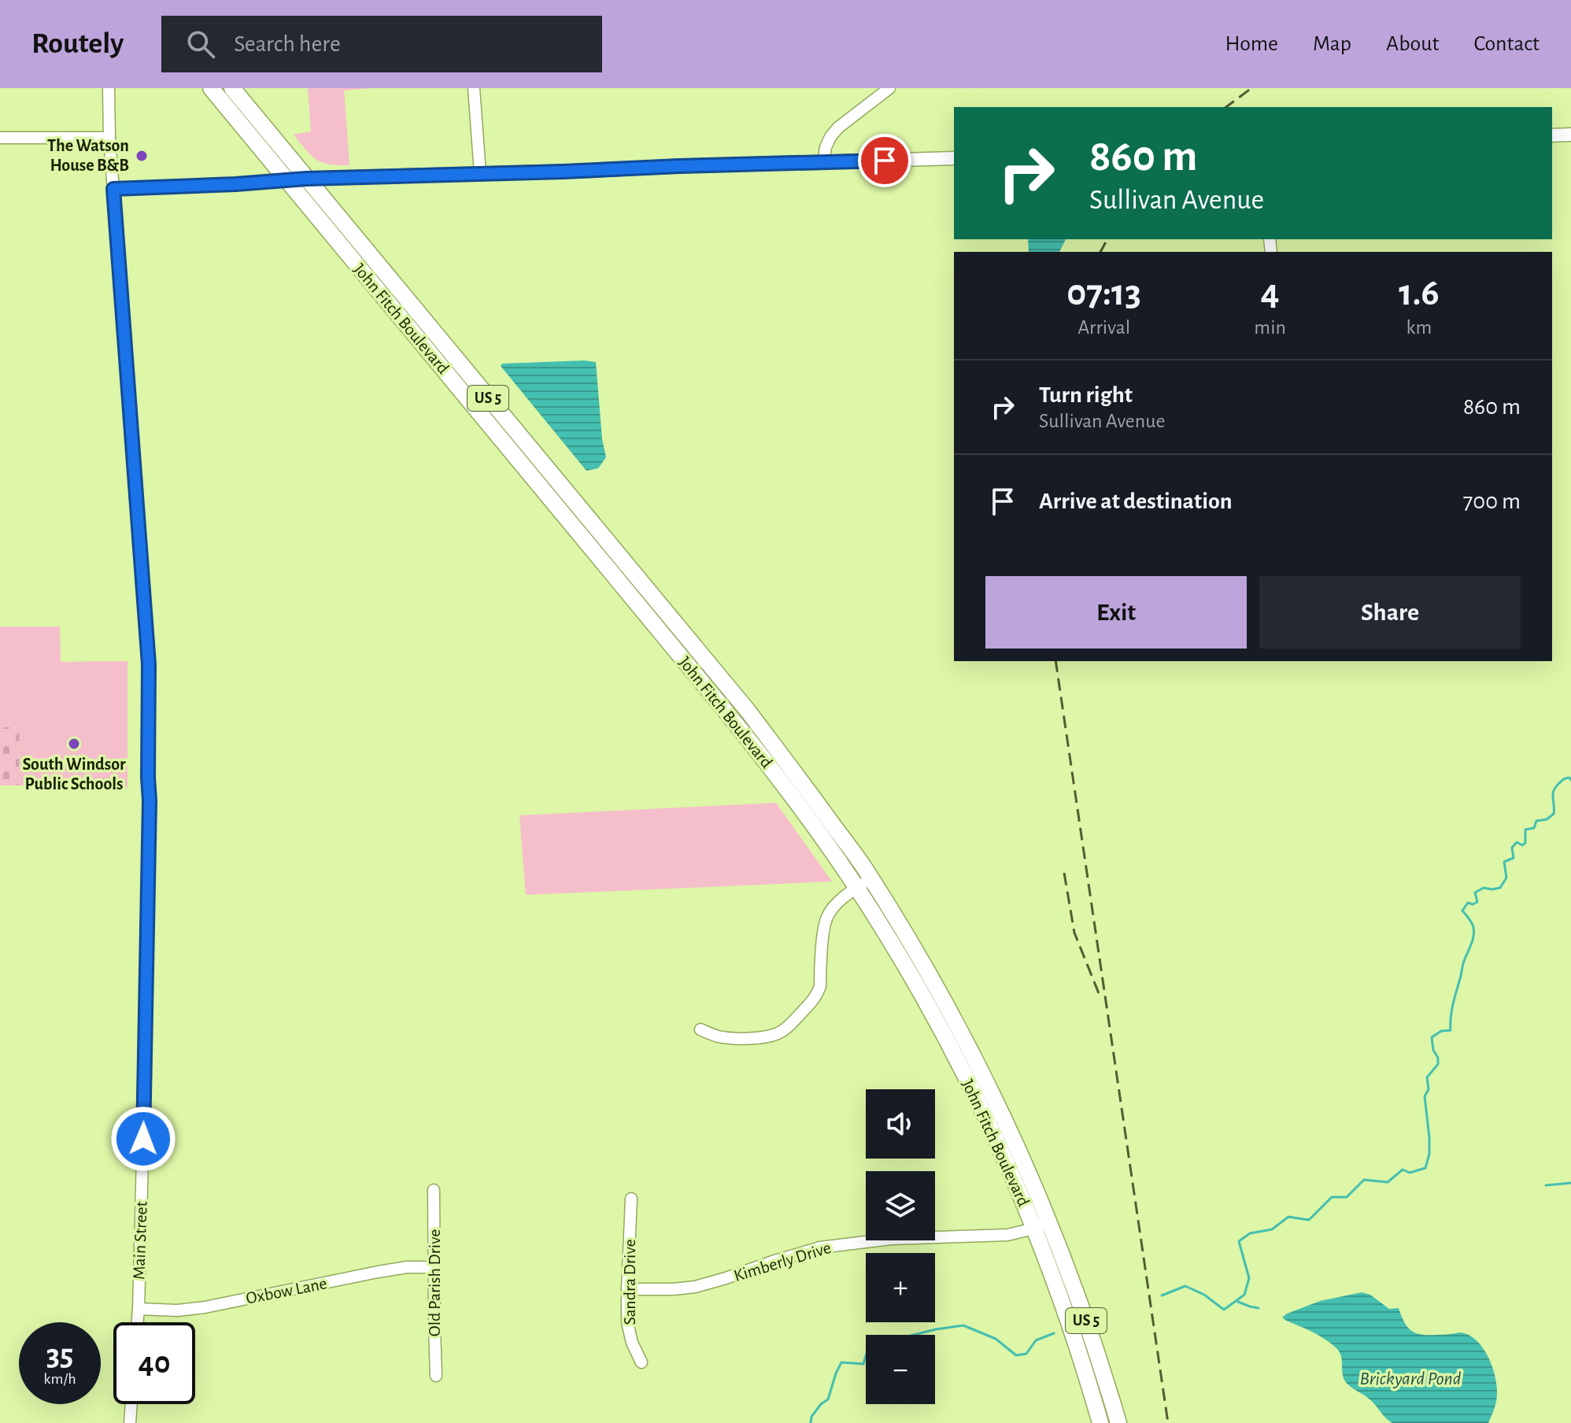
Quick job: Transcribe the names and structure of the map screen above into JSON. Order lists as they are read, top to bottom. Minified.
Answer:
{"streets":{"highway":["John Fitch Boulevard","US 5"],"street":["Main Street","Kimberly Drive","Sandra Drive","Old Parish Drive","Oxbow Lane"]},"crossings":[["John Fitch Boulevard","Kimberly Drive"],["Main Street","Oxbow Lane"],["Kimberly Drive","Sandra Drive"],["Old Parish Drive","Oxbow Lane"]],"water":["Brickyard Pond"],"places":["The Watson House B&B","South Windsor Public Schools"],"page":{"header":"Routely","search":"Search here","nav":["Home","Map","About","Contact"],"turn":["860 m","Sullivan Avenue"],"eta":["07:13","Arrival","4","min","1.6","km"],"list":[{"name":"Turn right","note":"Sullivan Avenue","value":"860 m"},{"name":"Arrive at destination","value":"700 m"}],"buttons":["Exit","Share"],"map_buttons":["+","−"],"speed":"35 km/h","limit":"40"}}
